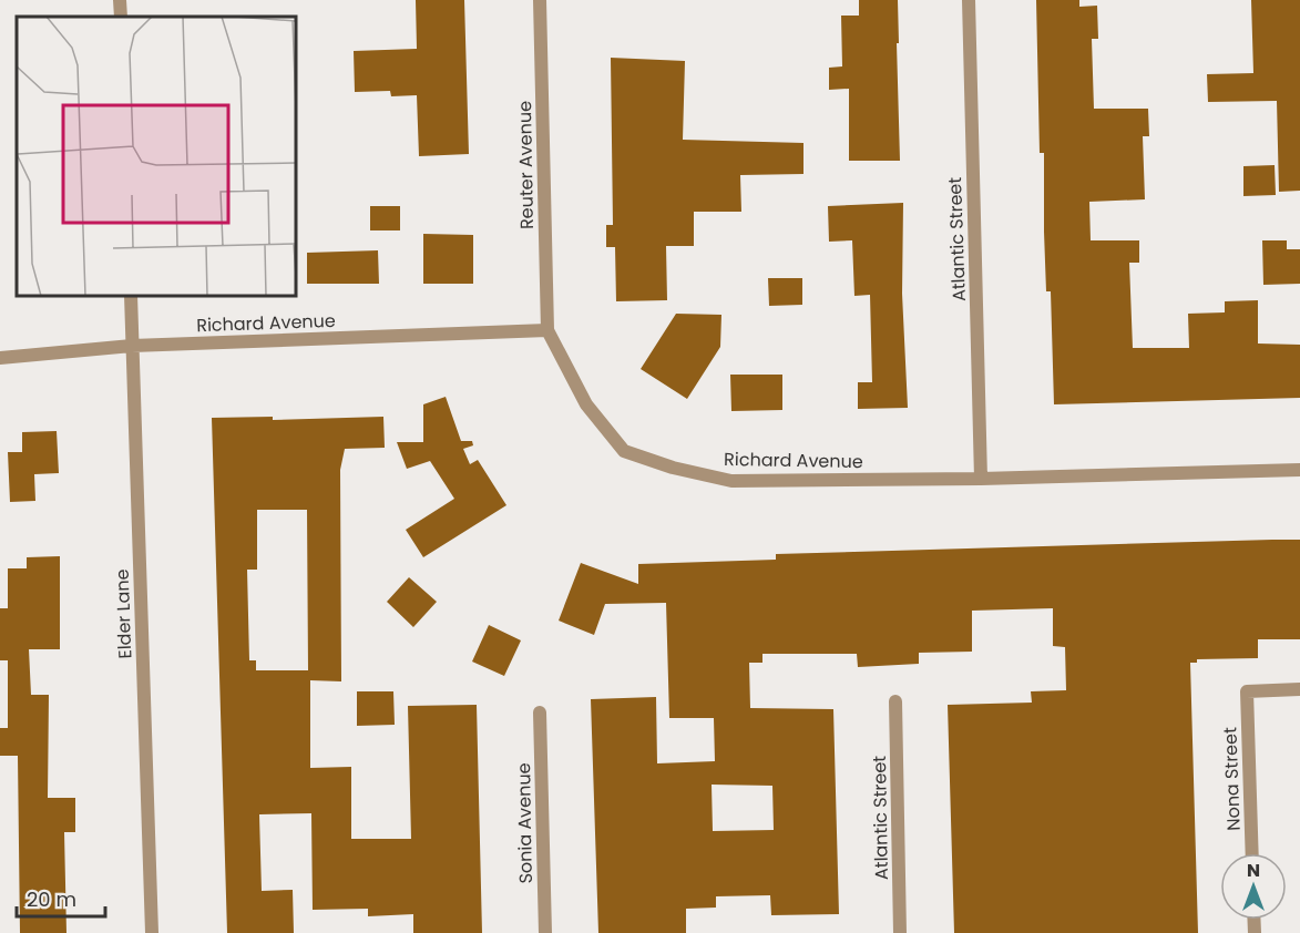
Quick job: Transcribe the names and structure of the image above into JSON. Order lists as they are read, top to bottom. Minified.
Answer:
{"streets":{"street":["Reuter Avenue","Atlantic Street","Richard Avenue","Elder Lane","Nona Street","Sonia Avenue"]},"crossings":[["Reuter Avenue","Richard Avenue"],["Atlantic Street","Richard Avenue"],["Richard Avenue","Elder Lane"]],"scale_bar":"20 m","north":"top"}
